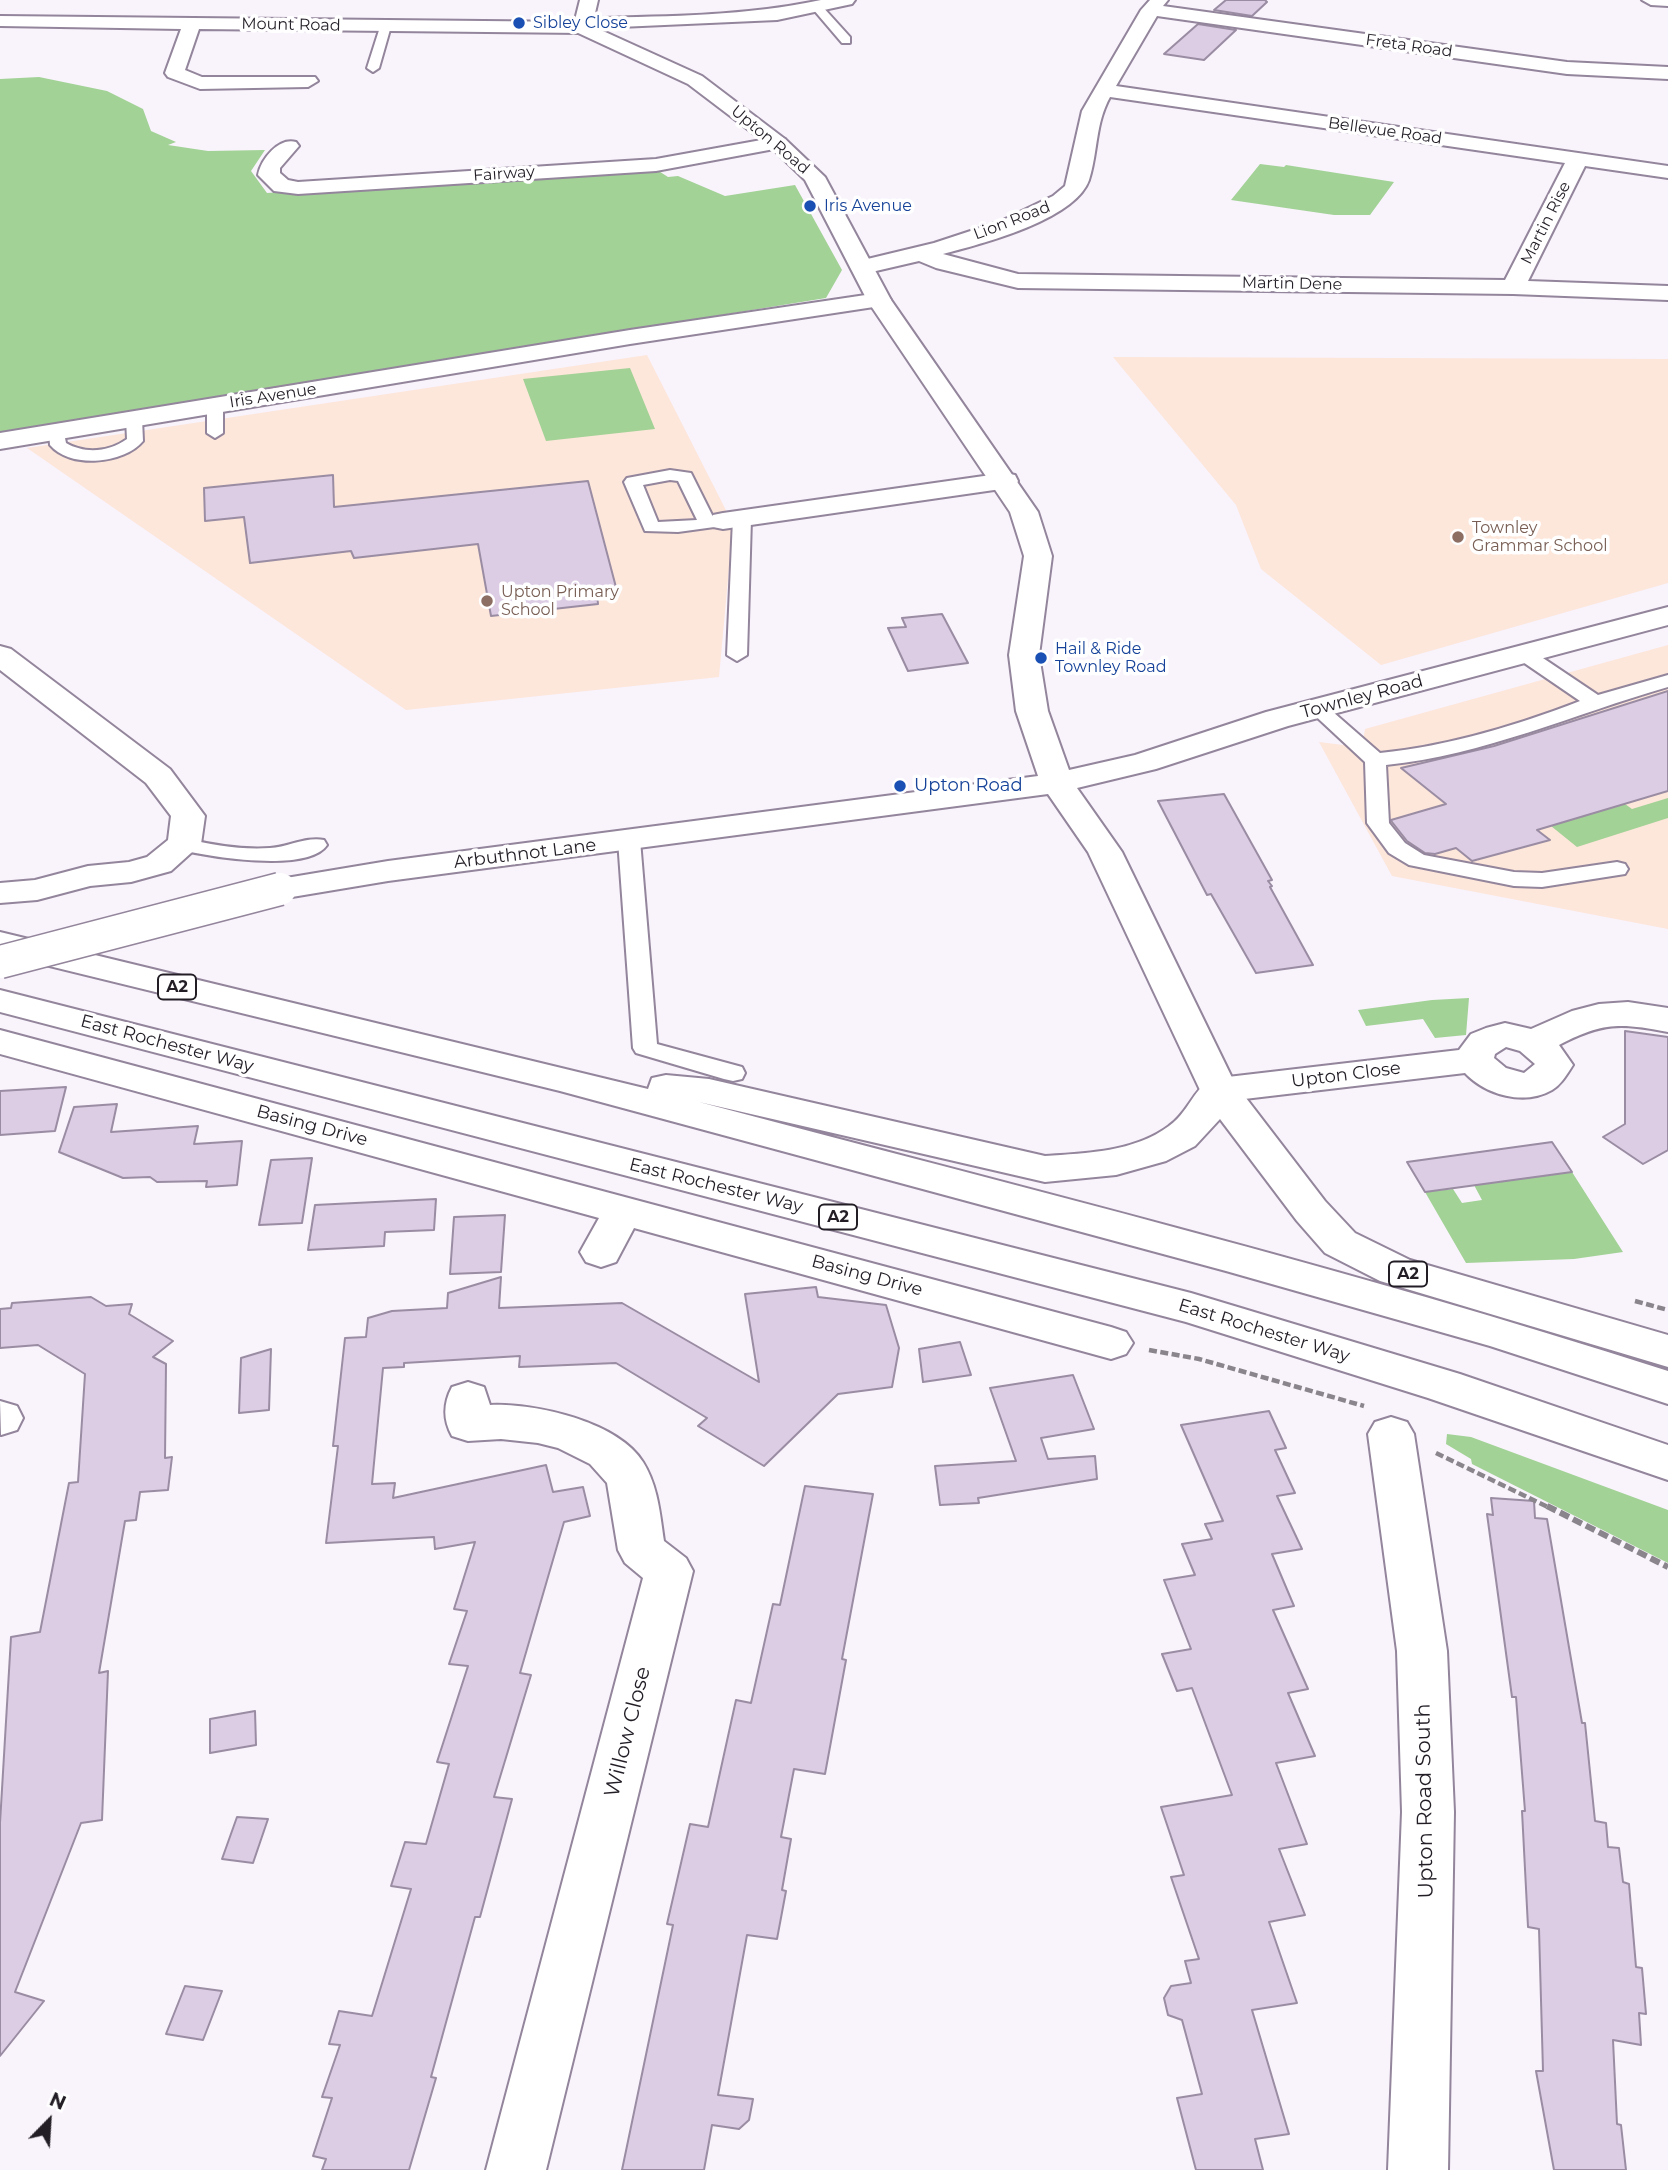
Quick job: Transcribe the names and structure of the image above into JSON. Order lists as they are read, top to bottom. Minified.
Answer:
{"streets":{"main road":["Mount Road","Freta Road","Bellevue Road","Upton Road","Fairway","Lion Road","Martin Rise","Martin Dene","Iris Avenue","Townley Road","Arbuthnot Lane","A2","East Rochester Way","Upton Close","Basing Drive","Willow Close","Upton Road South"]},"crossings":[["Mount Road","Upton Road"],["Freta Road","Lion Road"],["Bellevue Road","Lion Road"],["Bellevue Road","Martin Rise"],["Upton Road","Fairway"],["Upton Road","Lion Road"],["Upton Road","Iris Avenue"],["Upton Road","Townley Road"],["Upton Road","Arbuthnot Lane"],["Upton Road","A2"],["Upton Road","Upton Close"],["Lion Road","Martin Dene"],["Martin Rise","Martin Dene"],["Townley Road","Arbuthnot Lane"],["A2","Upton Close"]],"places":["Sibley Close","Iris Avenue","Townley Grammar School","Upton Primary School","Hail & Ride Townley Road","Upton Road"],"north":"top right"}
